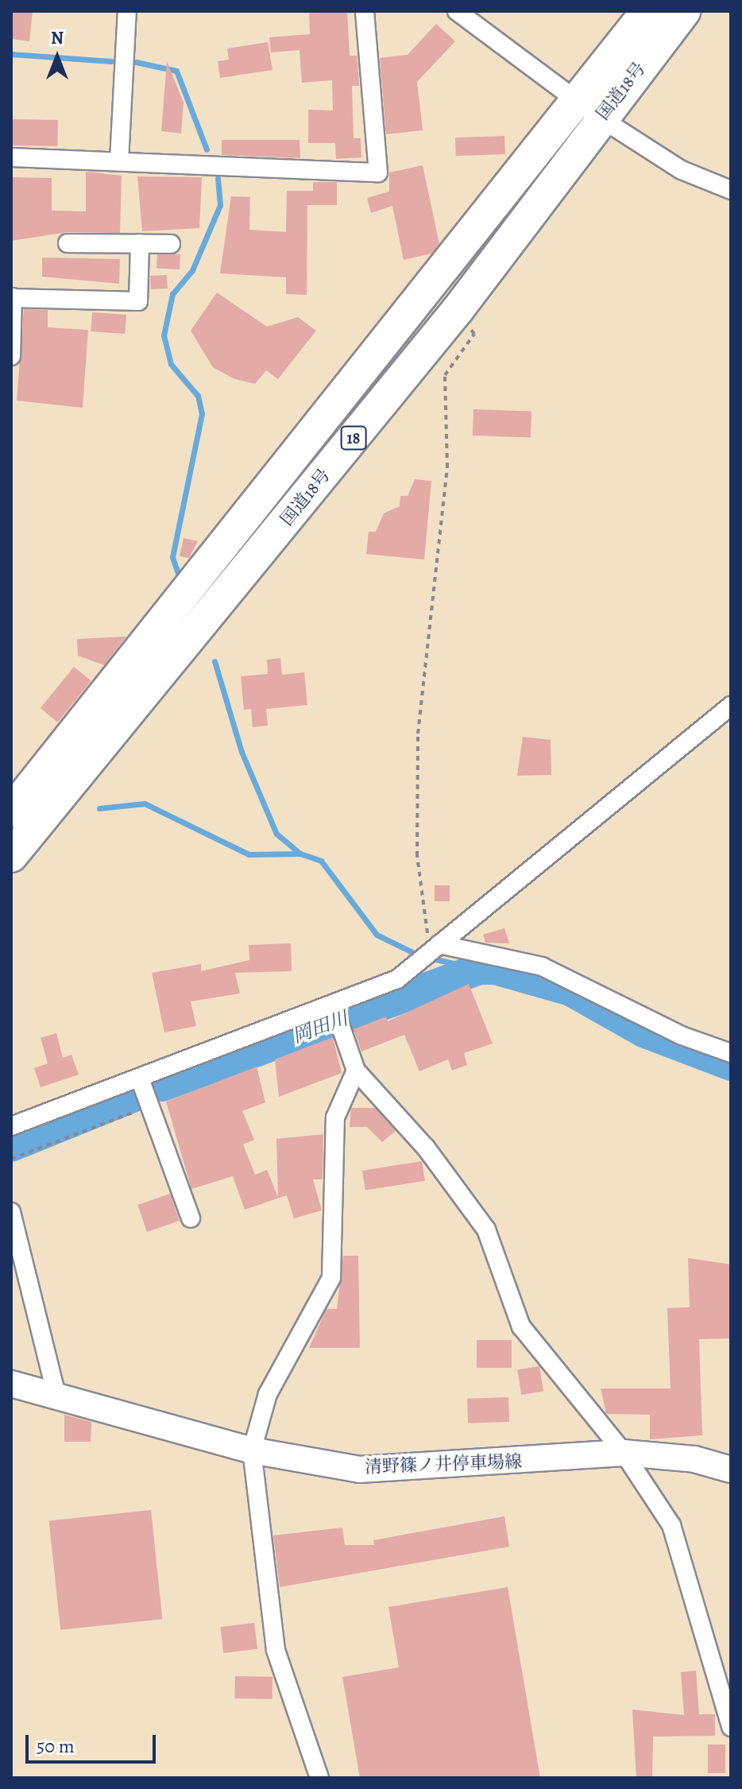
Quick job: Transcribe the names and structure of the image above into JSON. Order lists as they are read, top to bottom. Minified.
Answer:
{"streets":{"highway":["国道18号","18"],"main road":["清野篠ノ井停車場線"]},"water":["岡田川"],"scale_bar":"50 m","north":"top"}
